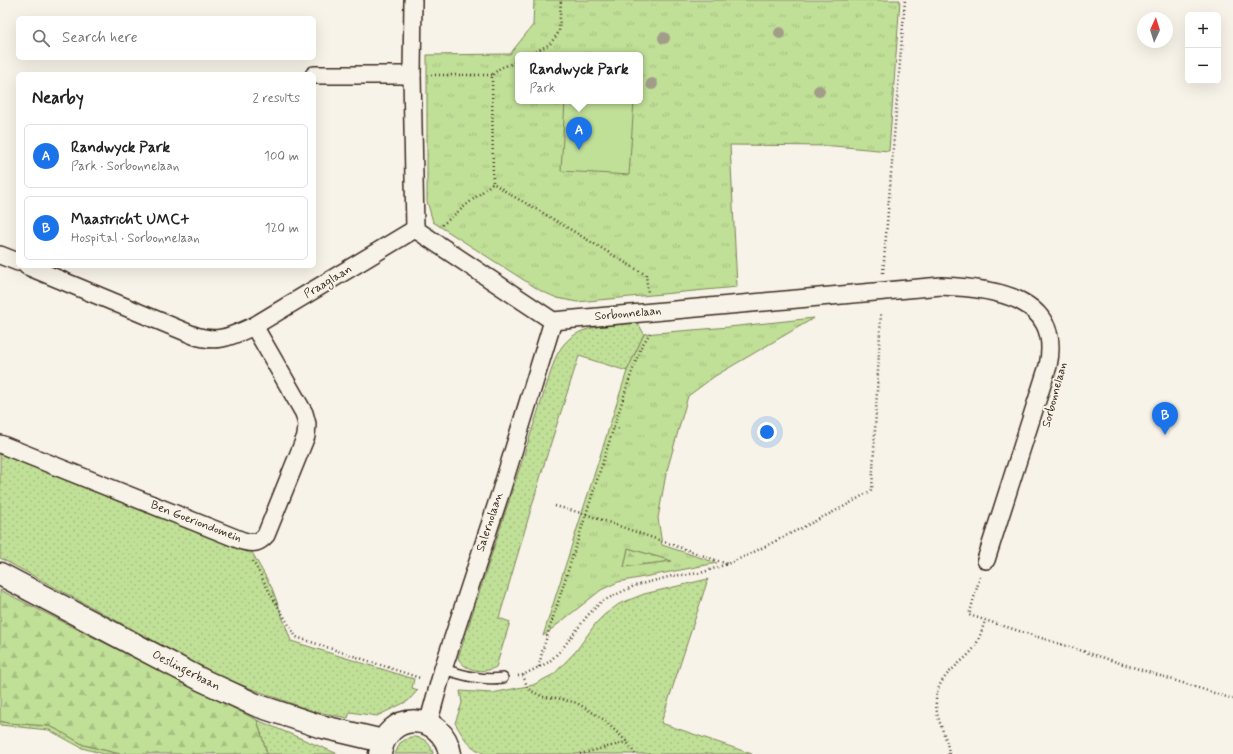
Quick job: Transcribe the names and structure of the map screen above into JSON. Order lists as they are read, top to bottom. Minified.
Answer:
{"streets":{"main road":["Oeslingerbaan"],"street":["Praaglaan","Sorbonnelaan","Ben Goeriondomein","Salernolaan"]},"crossings":[["Praaglaan","Ben Goeriondomein"],["Sorbonnelaan","Salernolaan"]],"north":"top","page":{"map_buttons":["+","−"],"search":"Search here","popup":["Randwyck Park","Park"],"heading":["Nearby","2 results"],"pins":["A","B"],"list":[{"mark":"A","name":"Randwyck Park","note":"Park · Sorbonnelaan","value":"100 m"},{"mark":"B","name":"Maastricht UMC+","note":"Hospital · Sorbonnelaan","value":"120 m"}]}}
